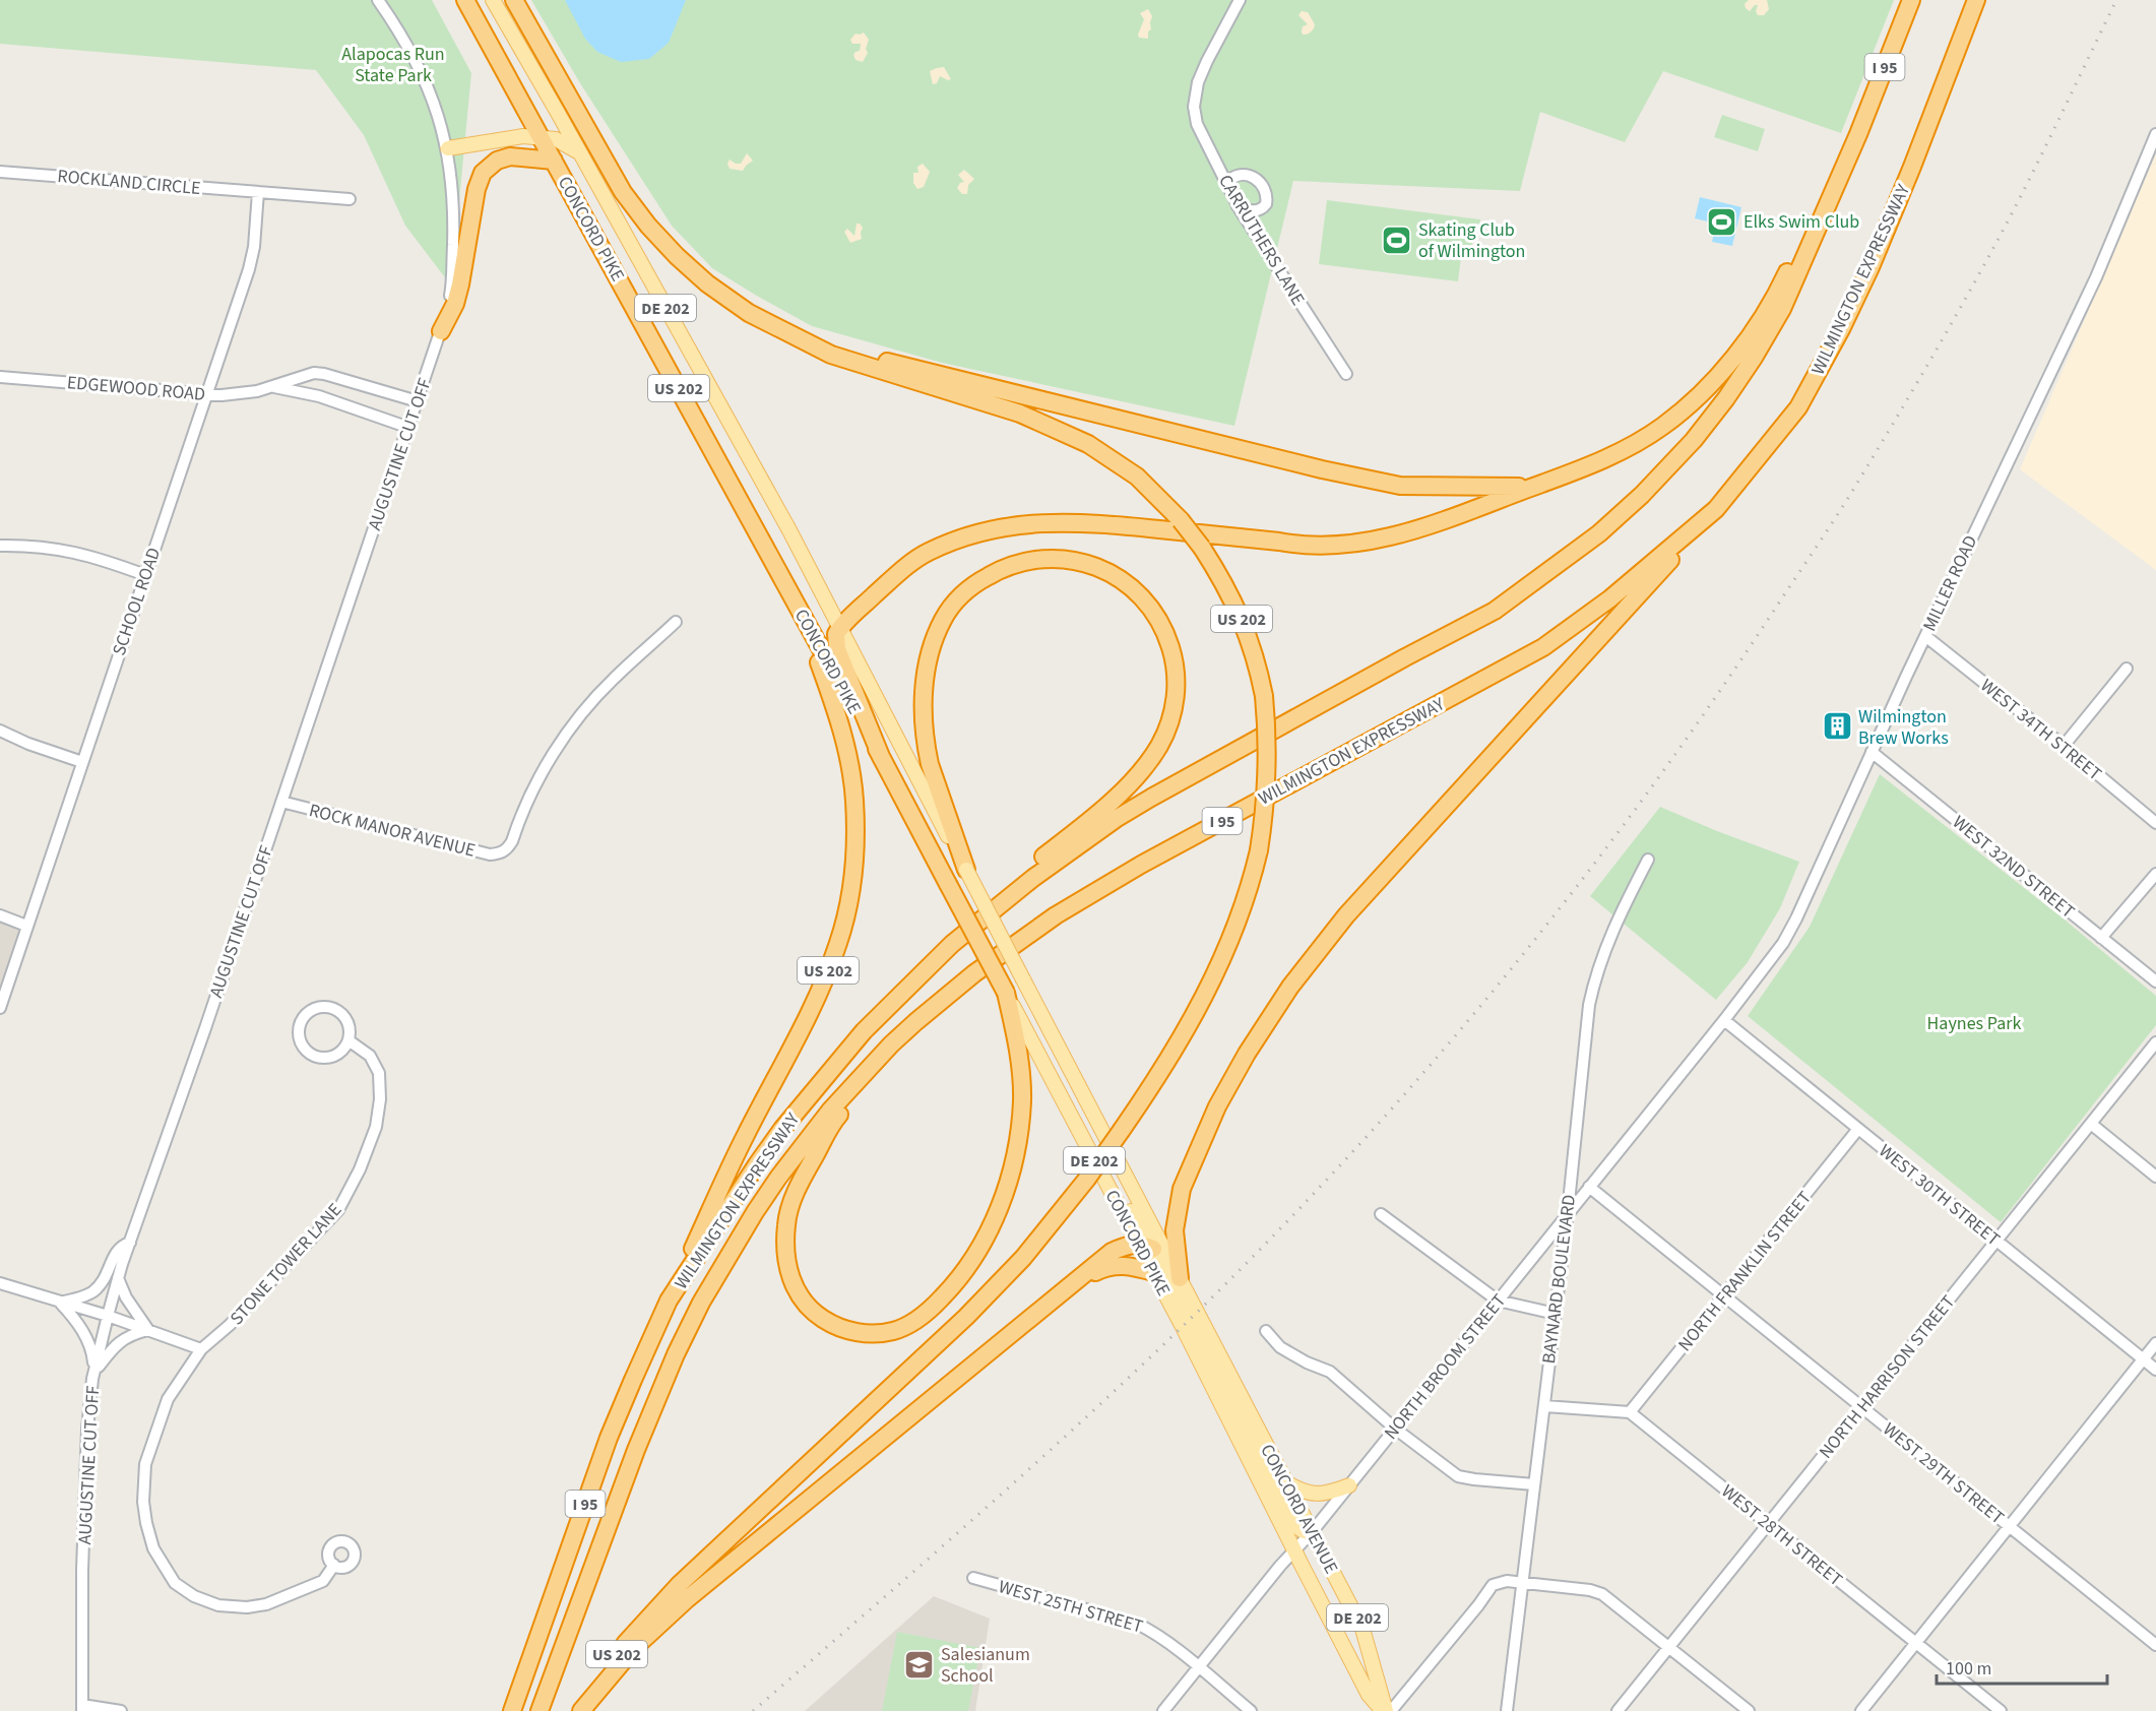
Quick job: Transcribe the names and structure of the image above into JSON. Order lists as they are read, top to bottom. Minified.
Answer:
{"streets":{"highway":["I 95","CONCORD PIKE","WILMINGTON EXPRESSWAY","DE 202","US 202"],"main road":["CONCORD AVENUE"],"street":["ROCKLAND CIRCLE","CARRUTHERS LANE","EDGEWOOD ROAD","AUGUSTINE CUT OFF","MILLER ROAD","SCHOOL ROAD","WEST 34TH STREET","ROCK MANOR AVENUE","WEST 32ND STREET","WEST 30TH STREET","STONE TOWER LANE","NORTH FRANKLIN STREET","BAYNARD BOULEVARD","NORTH BROOM STREET","NORTH HARRISON STREET","WEST 29TH STREET","WEST 28TH STREET","WEST 25TH STREET"]},"crossings":[["ROCKLAND CIRCLE","SCHOOL ROAD"],["CONCORD PIKE","US 202"],["CONCORD PIKE","CONCORD AVENUE"],["WILMINGTON EXPRESSWAY","US 202"],["EDGEWOOD ROAD","AUGUSTINE CUT OFF"],["EDGEWOOD ROAD","SCHOOL ROAD"],["AUGUSTINE CUT OFF","ROCK MANOR AVENUE"],["MILLER ROAD","WEST 34TH STREET"],["MILLER ROAD","WEST 32ND STREET"],["MILLER ROAD","WEST 30TH STREET"],["MILLER ROAD","NORTH BROOM STREET"],["WEST 30TH STREET","NORTH FRANKLIN STREET"],["WEST 30TH STREET","NORTH BROOM STREET"],["WEST 30TH STREET","NORTH HARRISON STREET"],["NORTH FRANKLIN STREET","WEST 29TH STREET"],["NORTH FRANKLIN STREET","WEST 28TH STREET"],["BAYNARD BOULEVARD","NORTH BROOM STREET"],["NORTH BROOM STREET","WEST 29TH STREET"],["NORTH BROOM STREET","CONCORD AVENUE"],["NORTH BROOM STREET","WEST 25TH STREET"],["NORTH HARRISON STREET","WEST 29TH STREET"],["NORTH HARRISON STREET","WEST 28TH STREET"]],"parks":["Alapocas Run State Park","Haynes Park"],"places":{"sports":["Elks Swim Club","Skating Club of Wilmington"],"building":["Wilmington Brew Works"],"school or university":["Salesianum School"]},"scale_bar":"100 m"}
